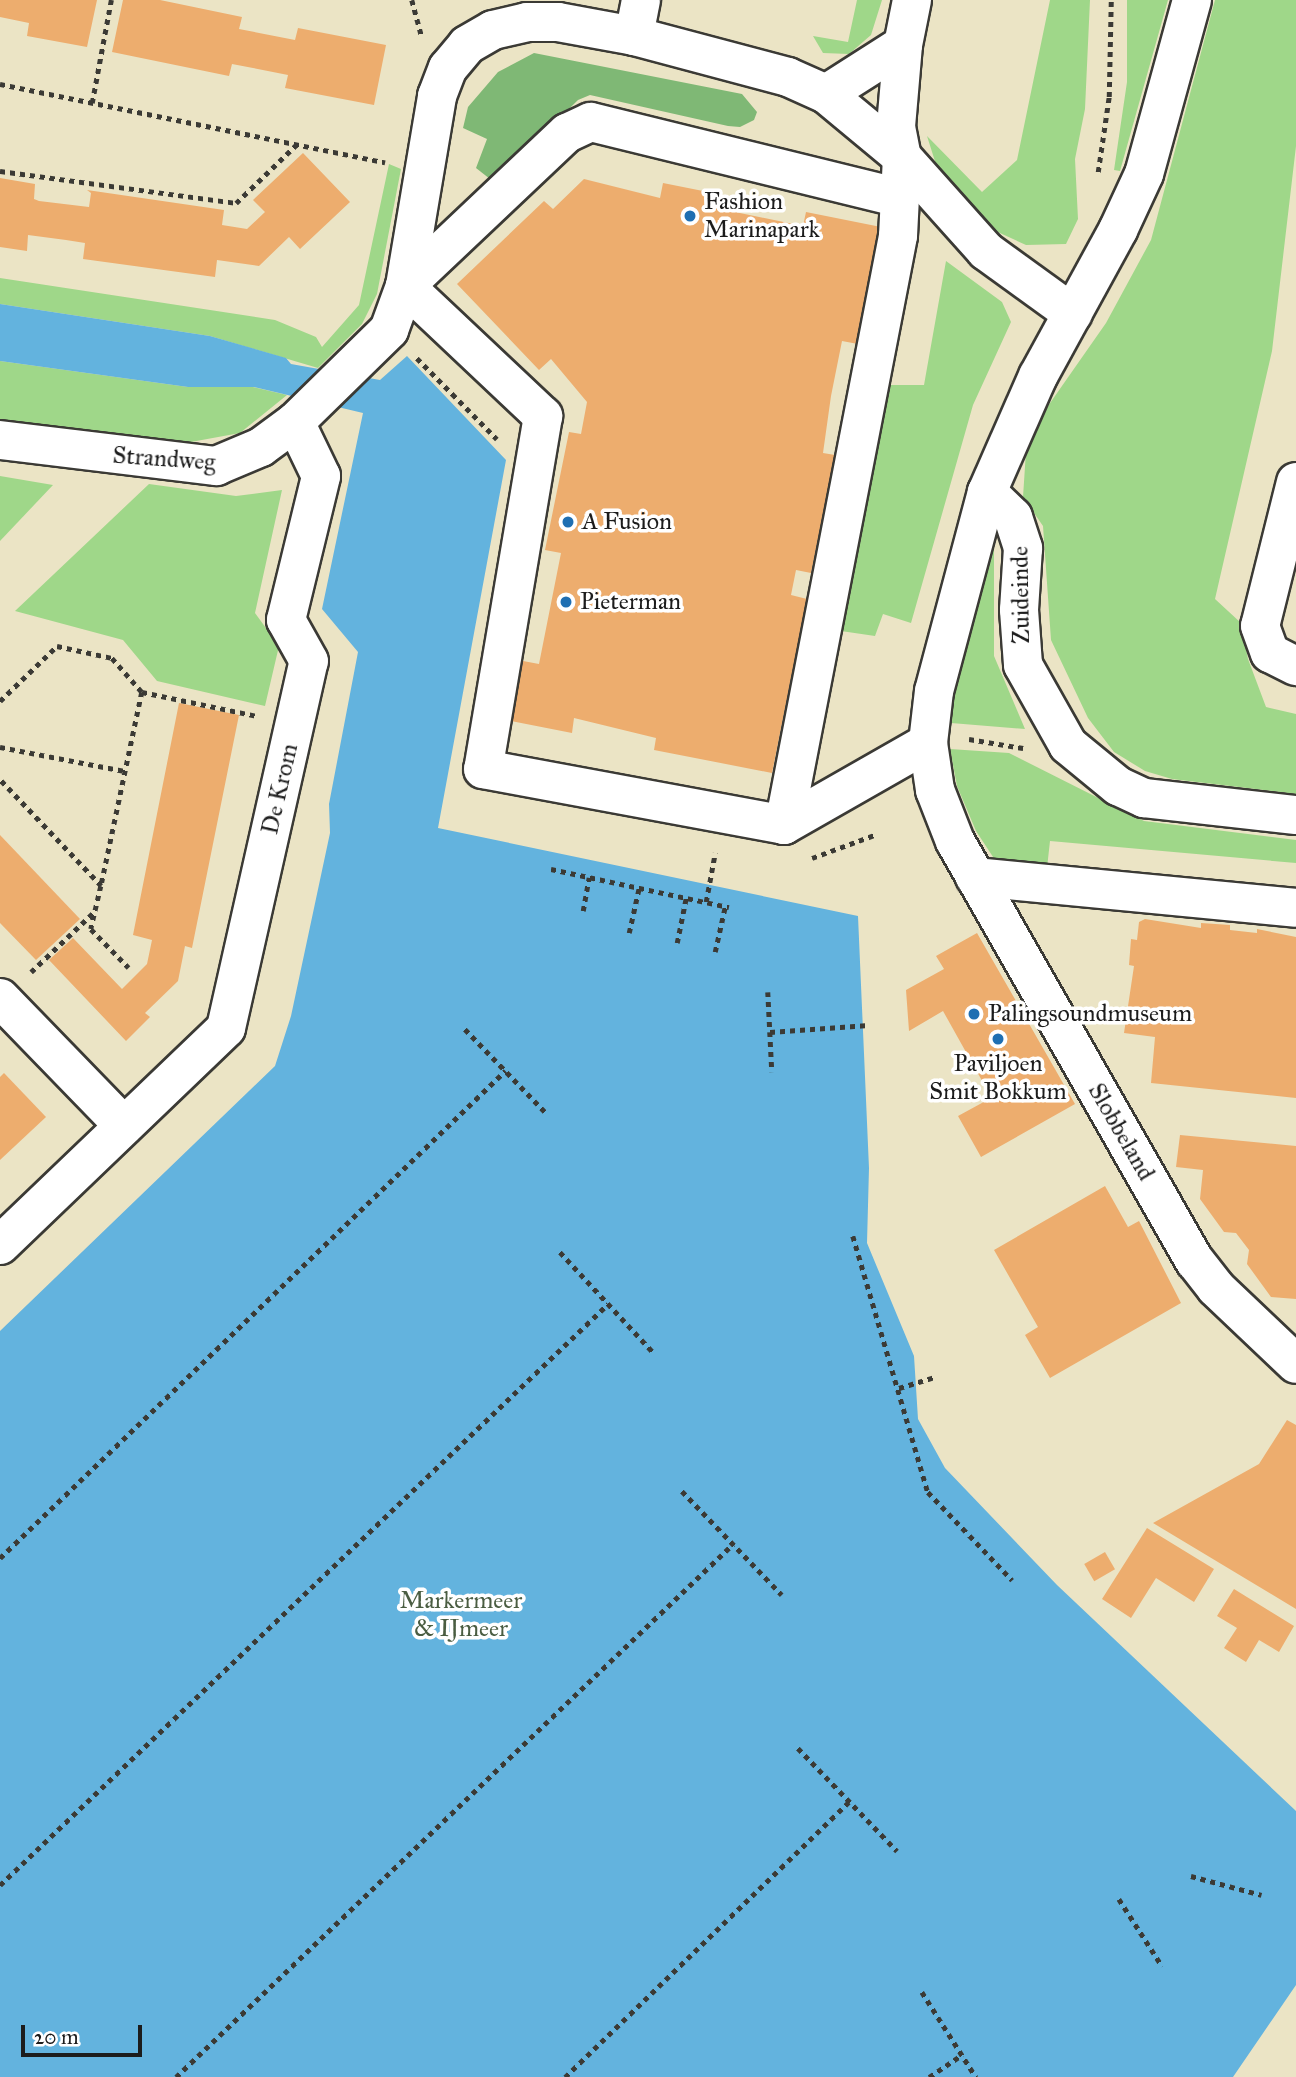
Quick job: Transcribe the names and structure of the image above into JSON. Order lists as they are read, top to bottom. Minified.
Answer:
{"streets":{"street":["Strandweg","Zuideinde","De Krom","Slobbeland"]},"crossings":[["Strandweg","De Krom"],["Zuideinde","Slobbeland"]],"parks":["Markermeer & IJmeer"],"places":["Fashion Marinapark","A Fusion","Pieterman","Palingsoundmuseum","Paviljoen Smit Bokkum"],"scale_bar":"20 m"}
